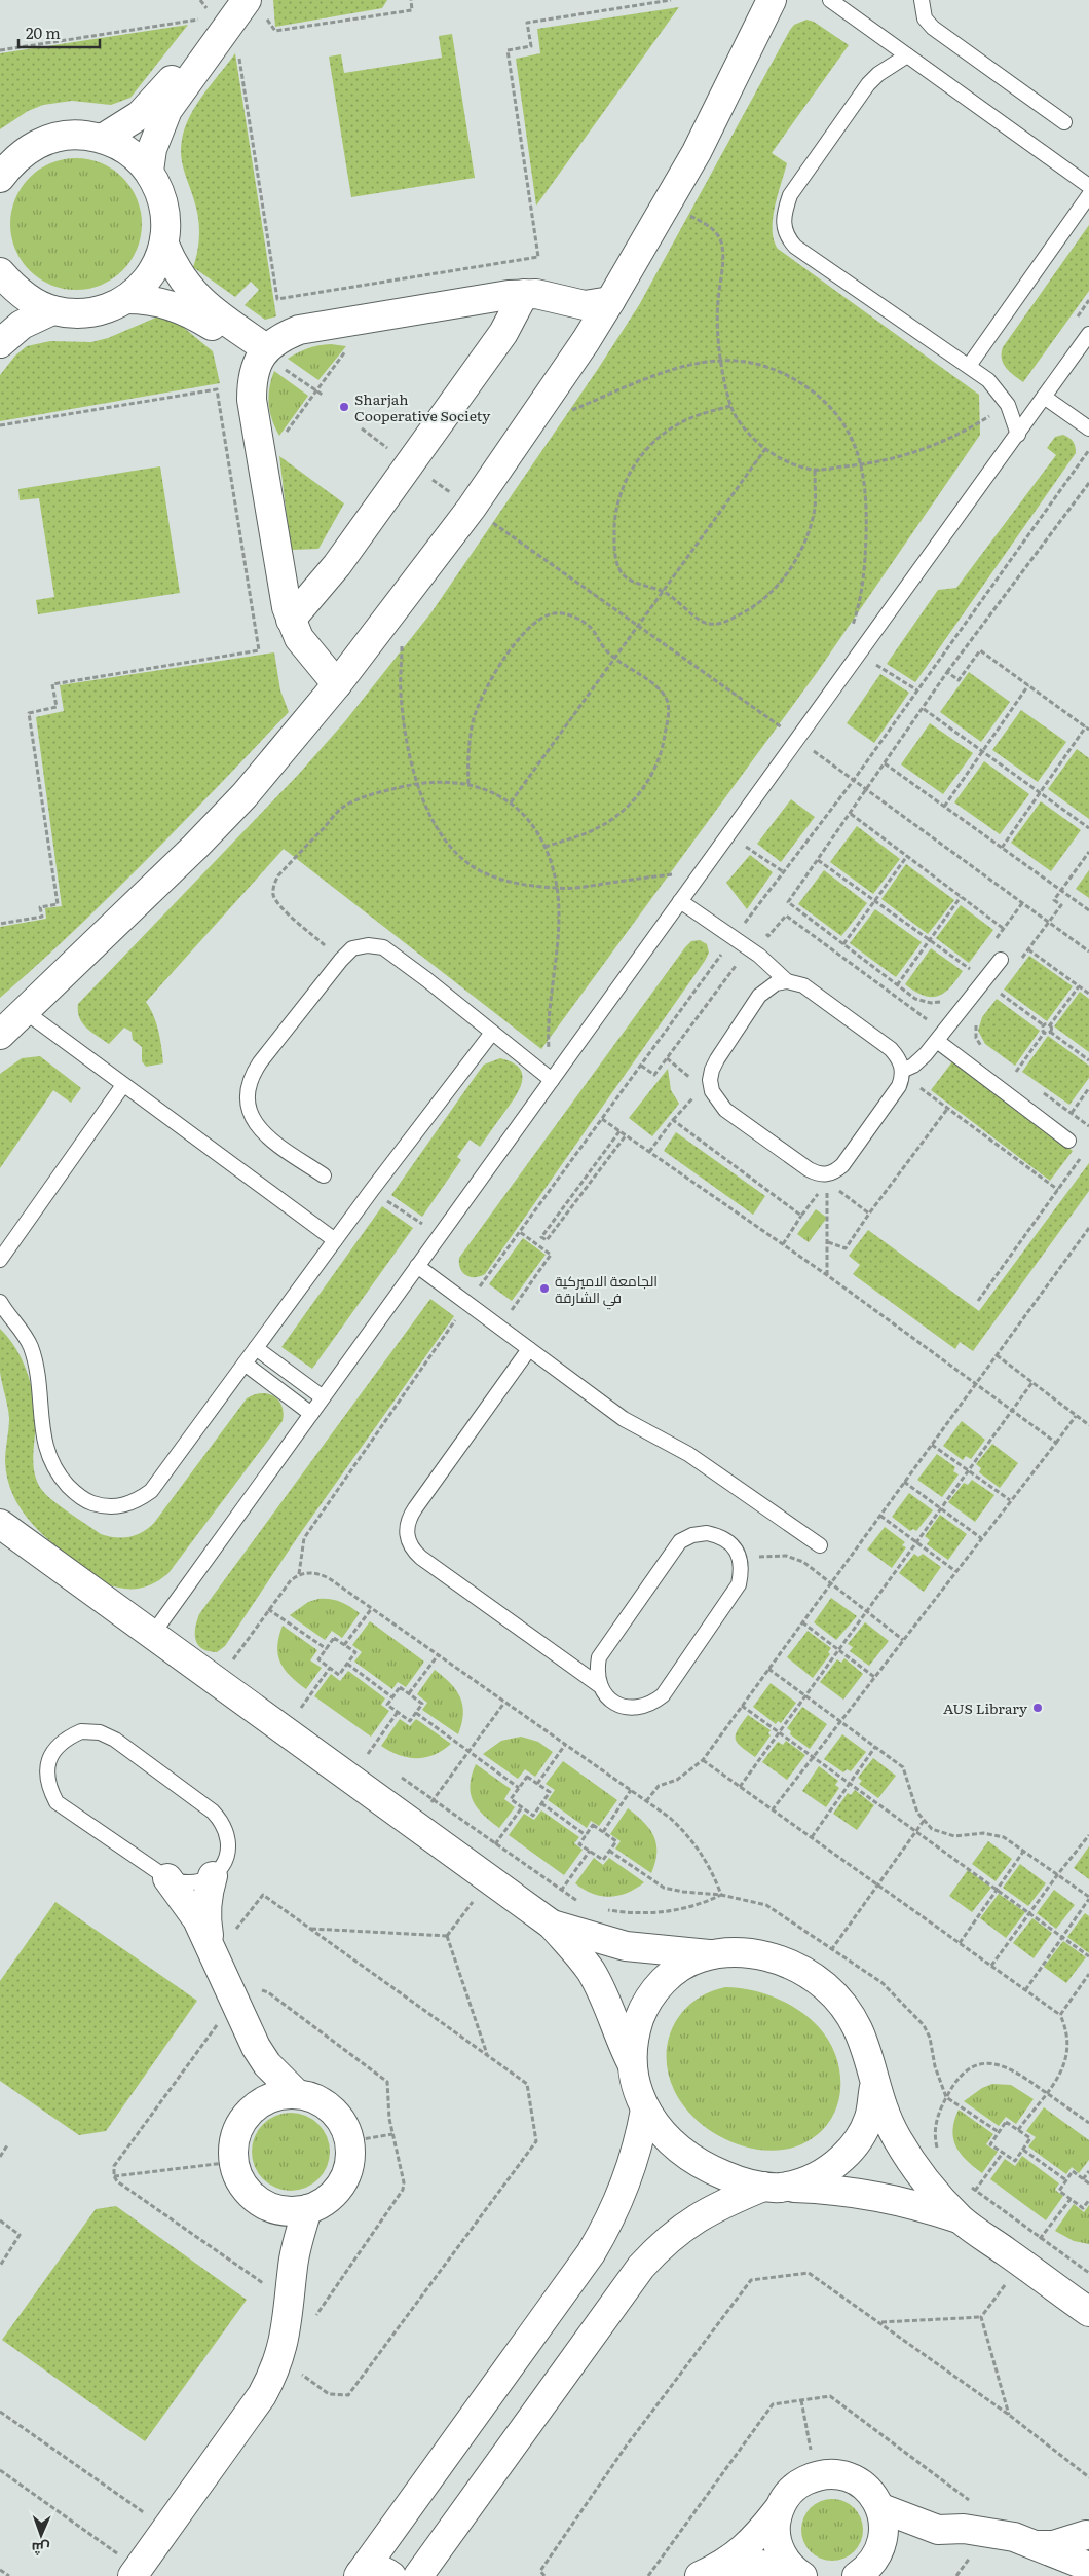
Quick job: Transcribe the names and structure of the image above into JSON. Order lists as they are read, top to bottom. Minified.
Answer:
{"places":["Sharjah Cooperative Society","الجامعة الاميركية في الشارقة","AUS Library"],"scale_bar":"20 m","north":"bottom"}
